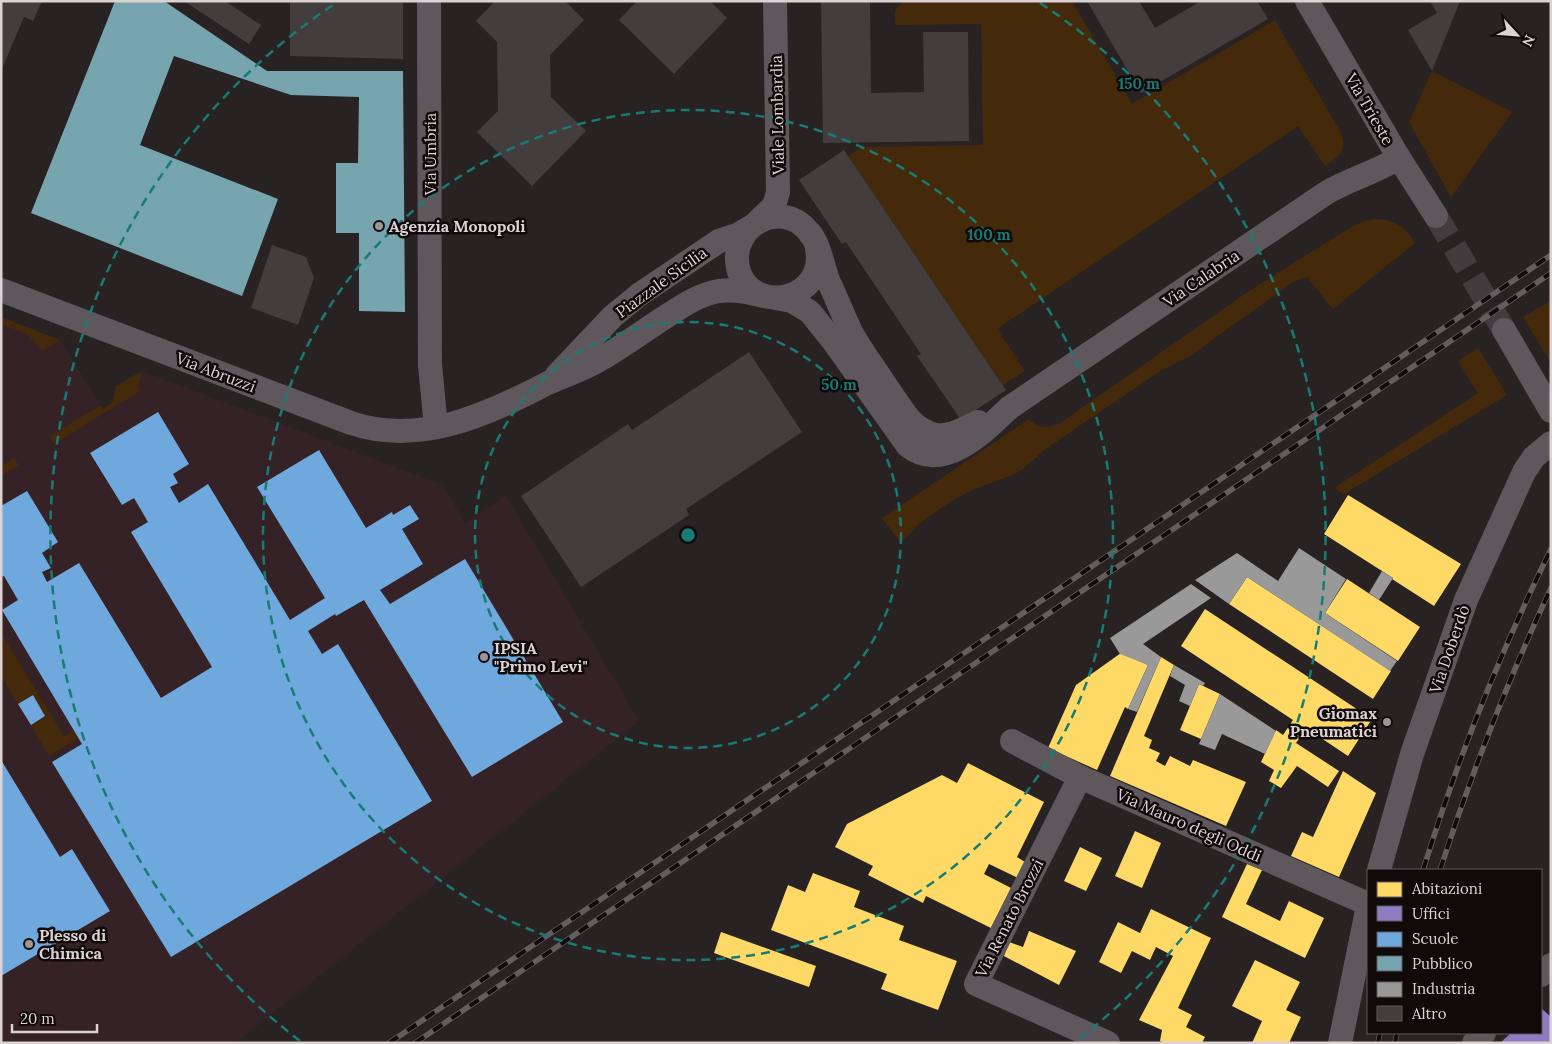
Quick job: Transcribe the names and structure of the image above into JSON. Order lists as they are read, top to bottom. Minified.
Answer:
{"streets":{"street":["Via Trieste","Viale Lombardia","Via Umbria","Via Calabria","Piazzale Sicilia","Via Abruzzi","Via Doberdò","Via Mauro degli Oddi","Via Renato Brozzi"]},"crossings":[["Via Trieste","Via Calabria"],["Viale Lombardia","Via Calabria"],["Viale Lombardia","Piazzale Sicilia"],["Via Umbria","Piazzale Sicilia"],["Via Umbria","Via Abruzzi"],["Via Calabria","Piazzale Sicilia"],["Piazzale Sicilia","Via Abruzzi"],["Via Mauro degli Oddi","Via Renato Brozzi"]],"places":["Agenzia Monopoli","IPSIA \"Primo Levi\"","Giomax Pneumatici","Plesso di Chimica"],"legend":["Abitazioni","Uffici","Scuole","Pubblico","Industria","Altro"],"scale_bar":"20 m","north":"bottom right","rings":["150 m","100 m","50 m"]}
